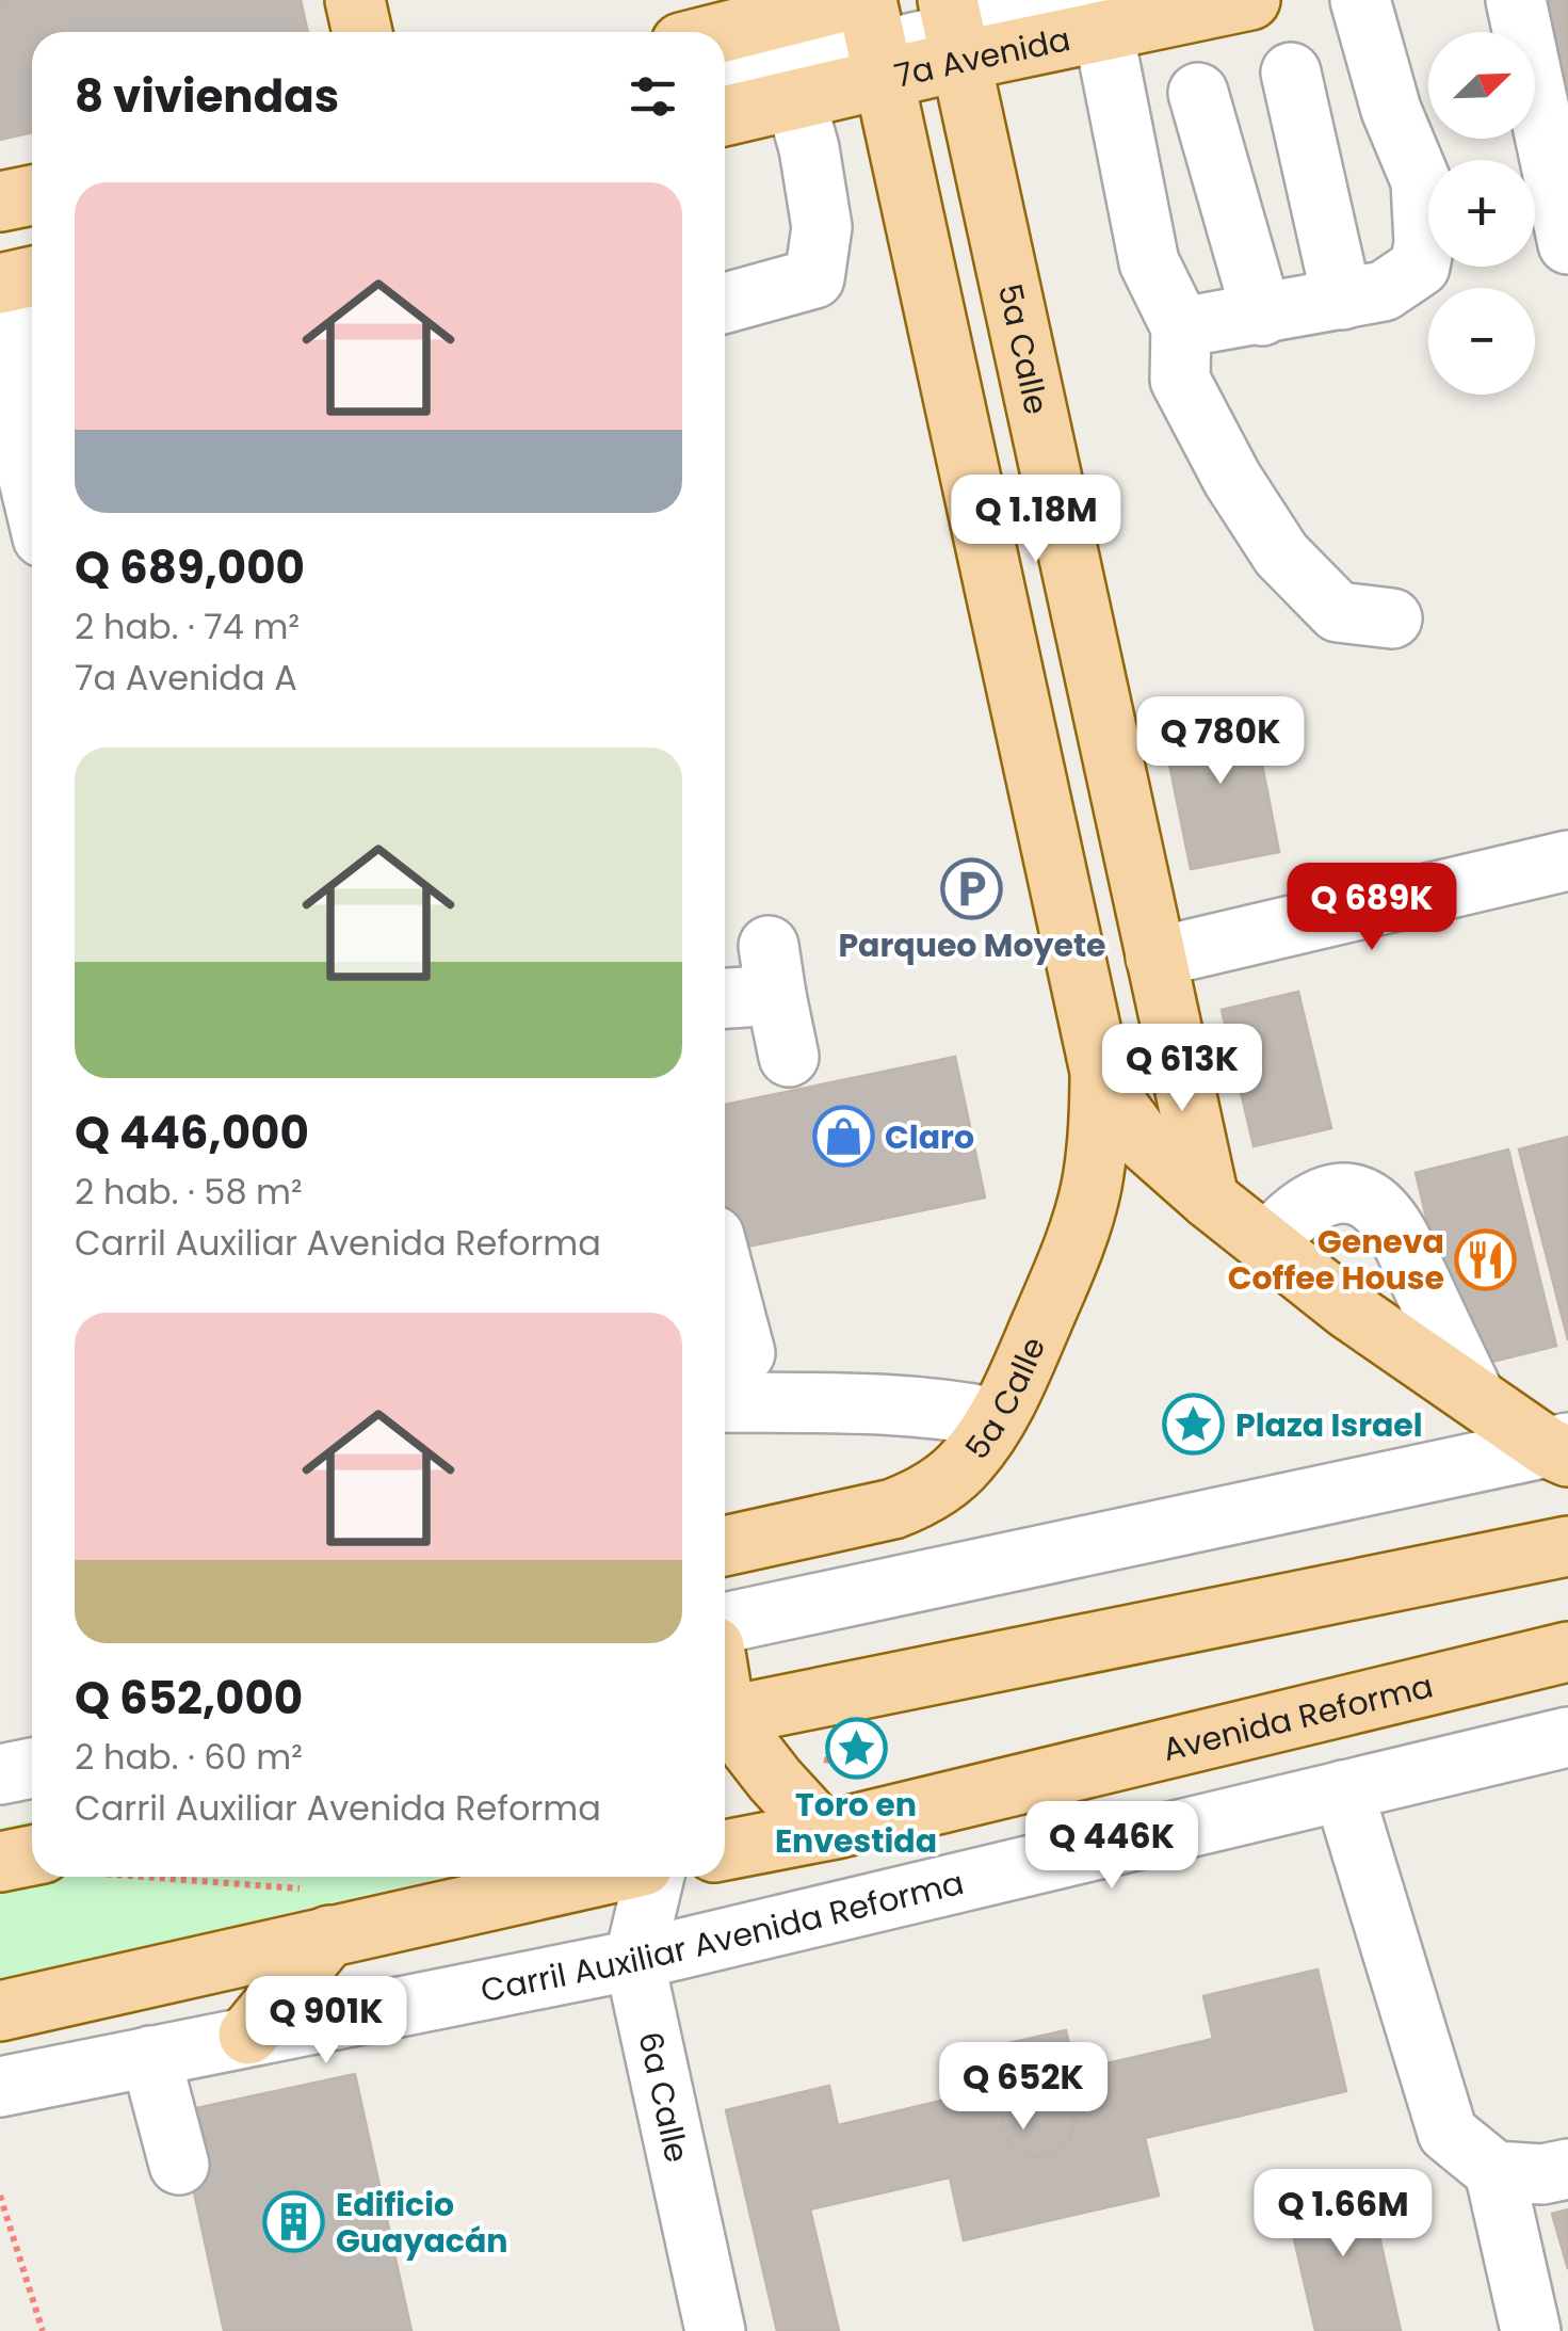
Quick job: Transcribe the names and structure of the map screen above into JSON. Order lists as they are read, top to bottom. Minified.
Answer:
{"streets":{"main road":["7a Avenida","5a Calle","Avenida Reforma"],"street":["Carril Auxiliar Avenida Reforma","6a Calle"]},"crossings":[["7a Avenida","5a Calle"],["Carril Auxiliar Avenida Reforma","6a Calle"]],"places":{"parking":["Parqueo Moyete"],"shop":["Claro"],"restaurant":["Geneva Coffee House"],"place":["Plaza Israel","Toro en Envestida"],"building":["Edificio Guayacán"]},"north":"top right","page":{"map_buttons":["+","−"],"heading":"8 viviendas","list":[{"name":"Q 689,000","note":"2 hab. · 74 m² · 7a Avenida A"},{"name":"Q 446,000","note":"2 hab. · 58 m² · Carril Auxiliar Avenida Reforma"},{"name":"Q 652,000","note":"2 hab. · 60 m² · Carril Auxiliar Avenida Reforma"}],"price":["Q 1.18M","Q 780K","Q 689K","Q 613K","Q 446K","Q 901K","Q 652K","Q 1.66M"]}}
